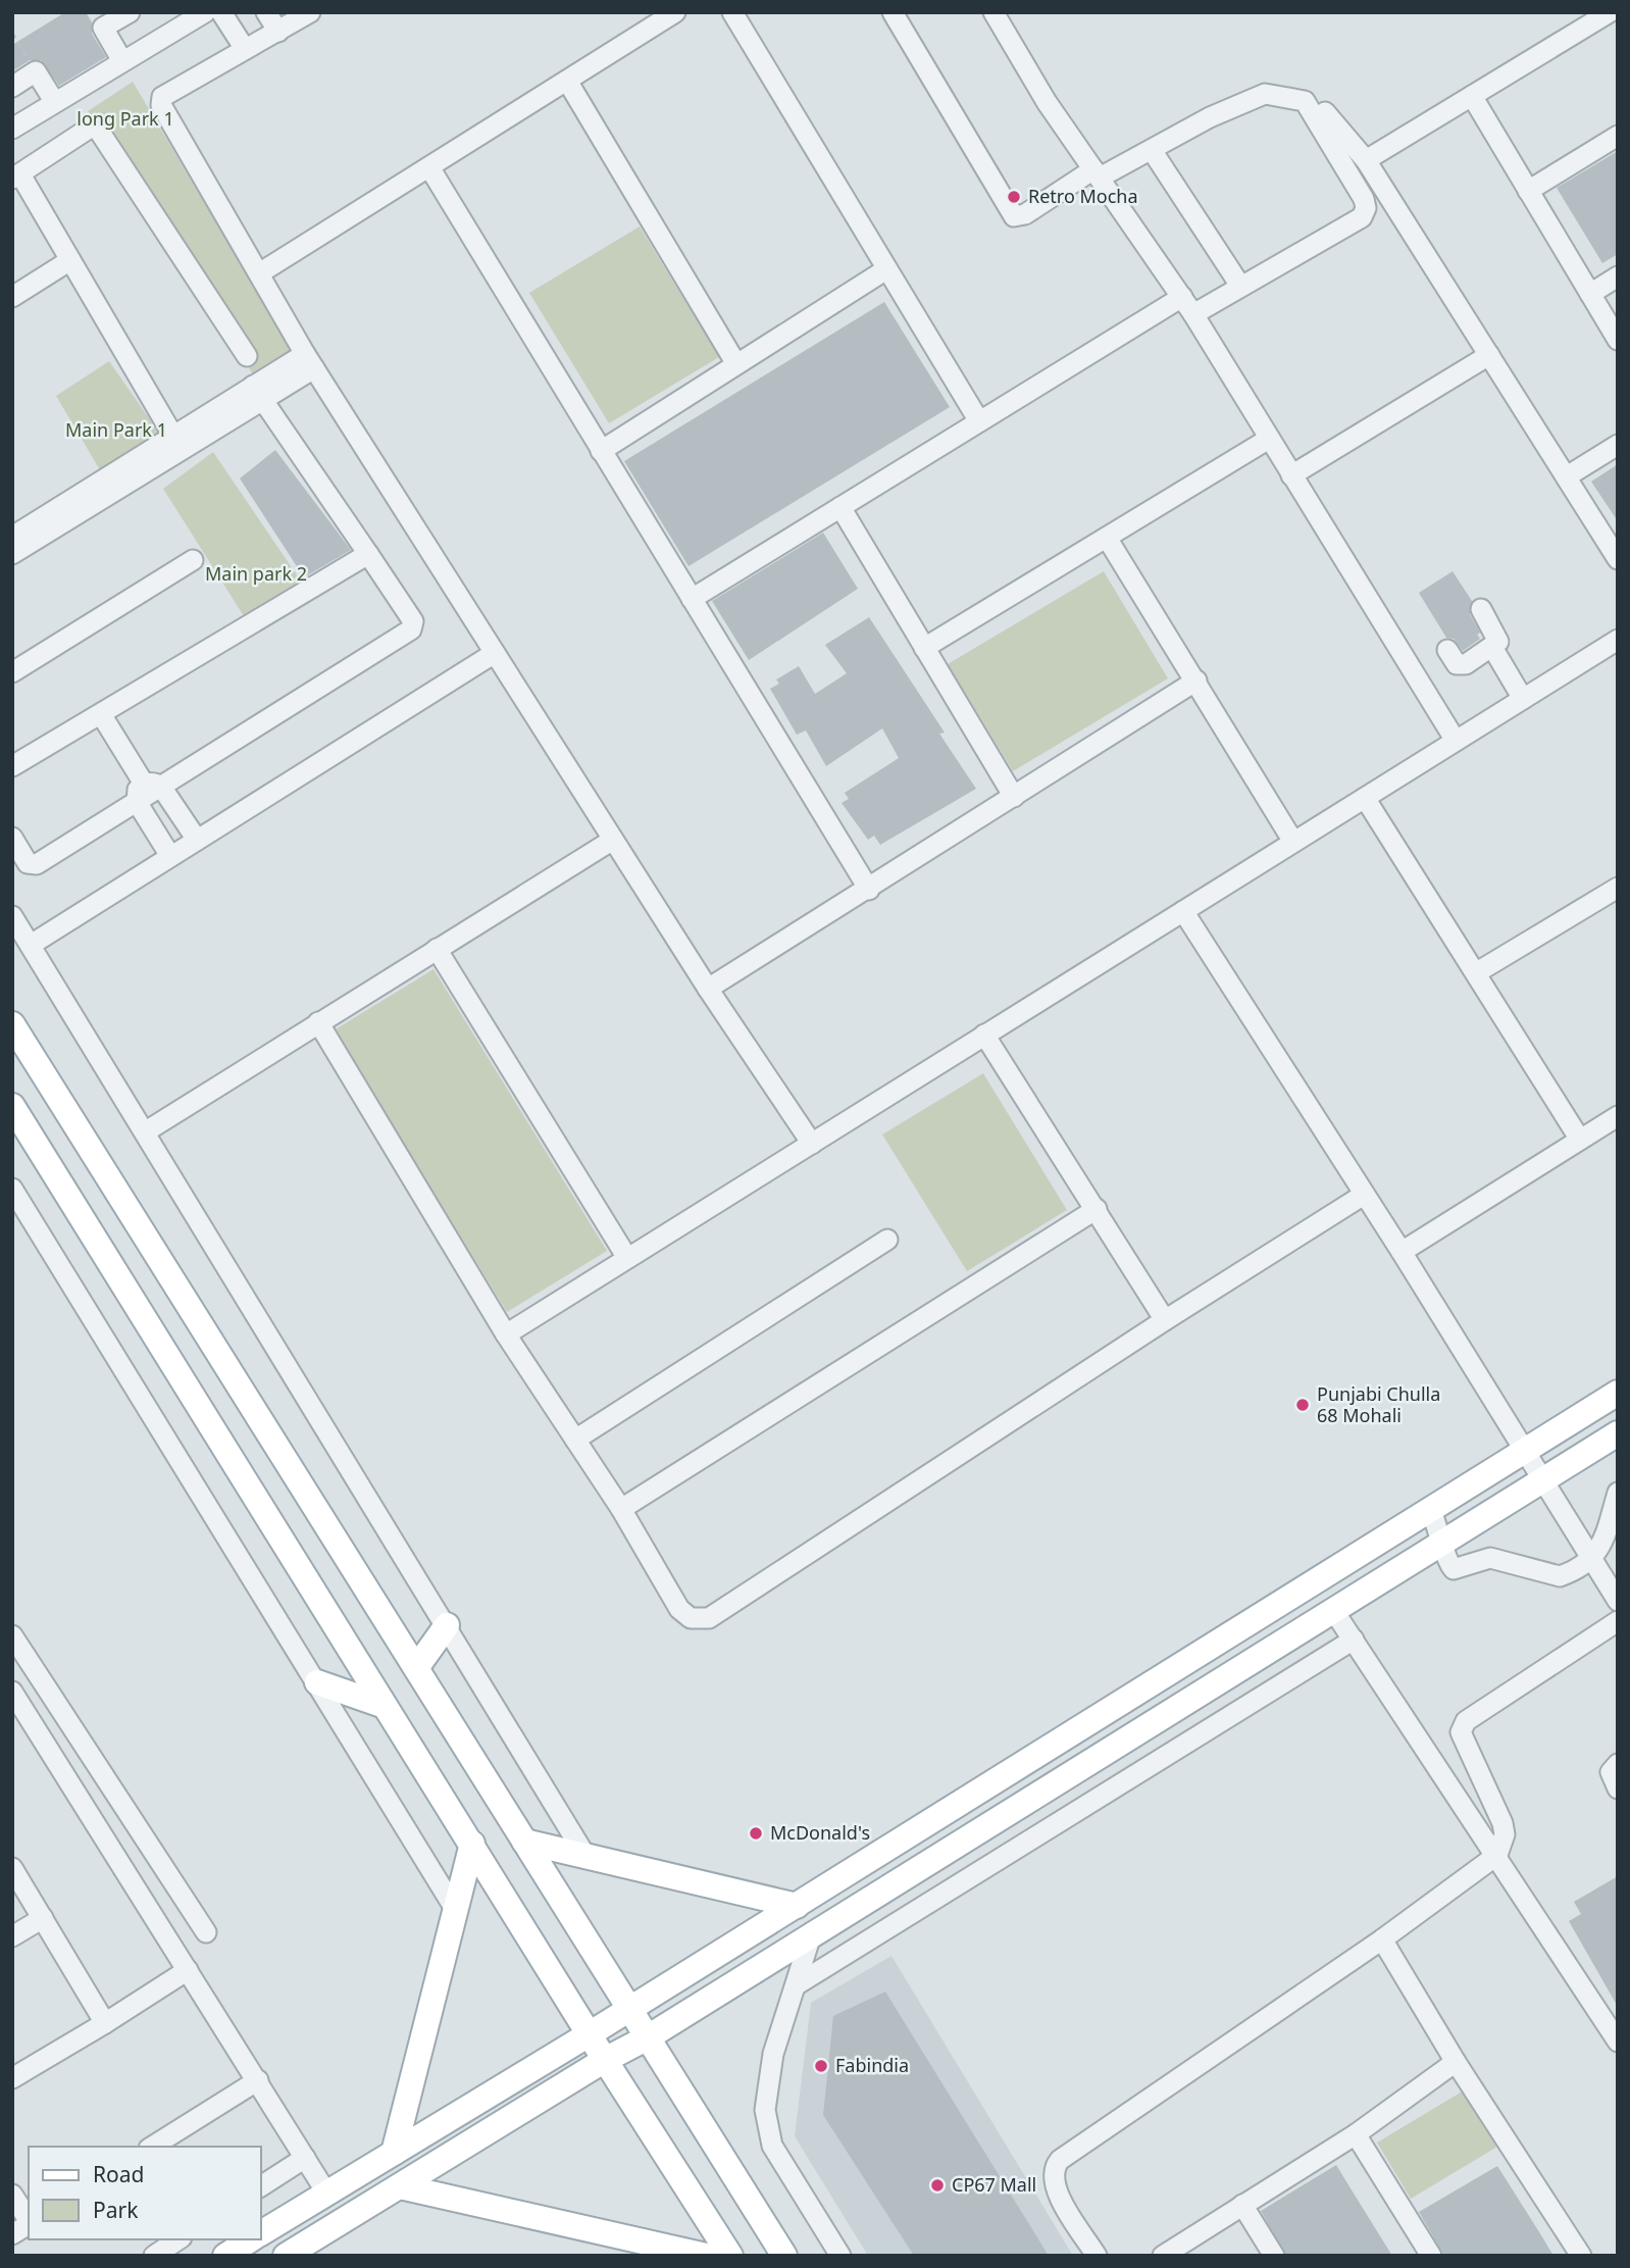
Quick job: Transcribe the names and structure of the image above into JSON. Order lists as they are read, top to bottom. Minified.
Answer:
{"parks":["long Park 1","Main Park 1","Main park 2"],"places":["Retro Mocha","Punjabi Chulla 68 Mohali","McDonald's","Fabindia","CP67 Mall"],"legend":["Road","Park"]}
